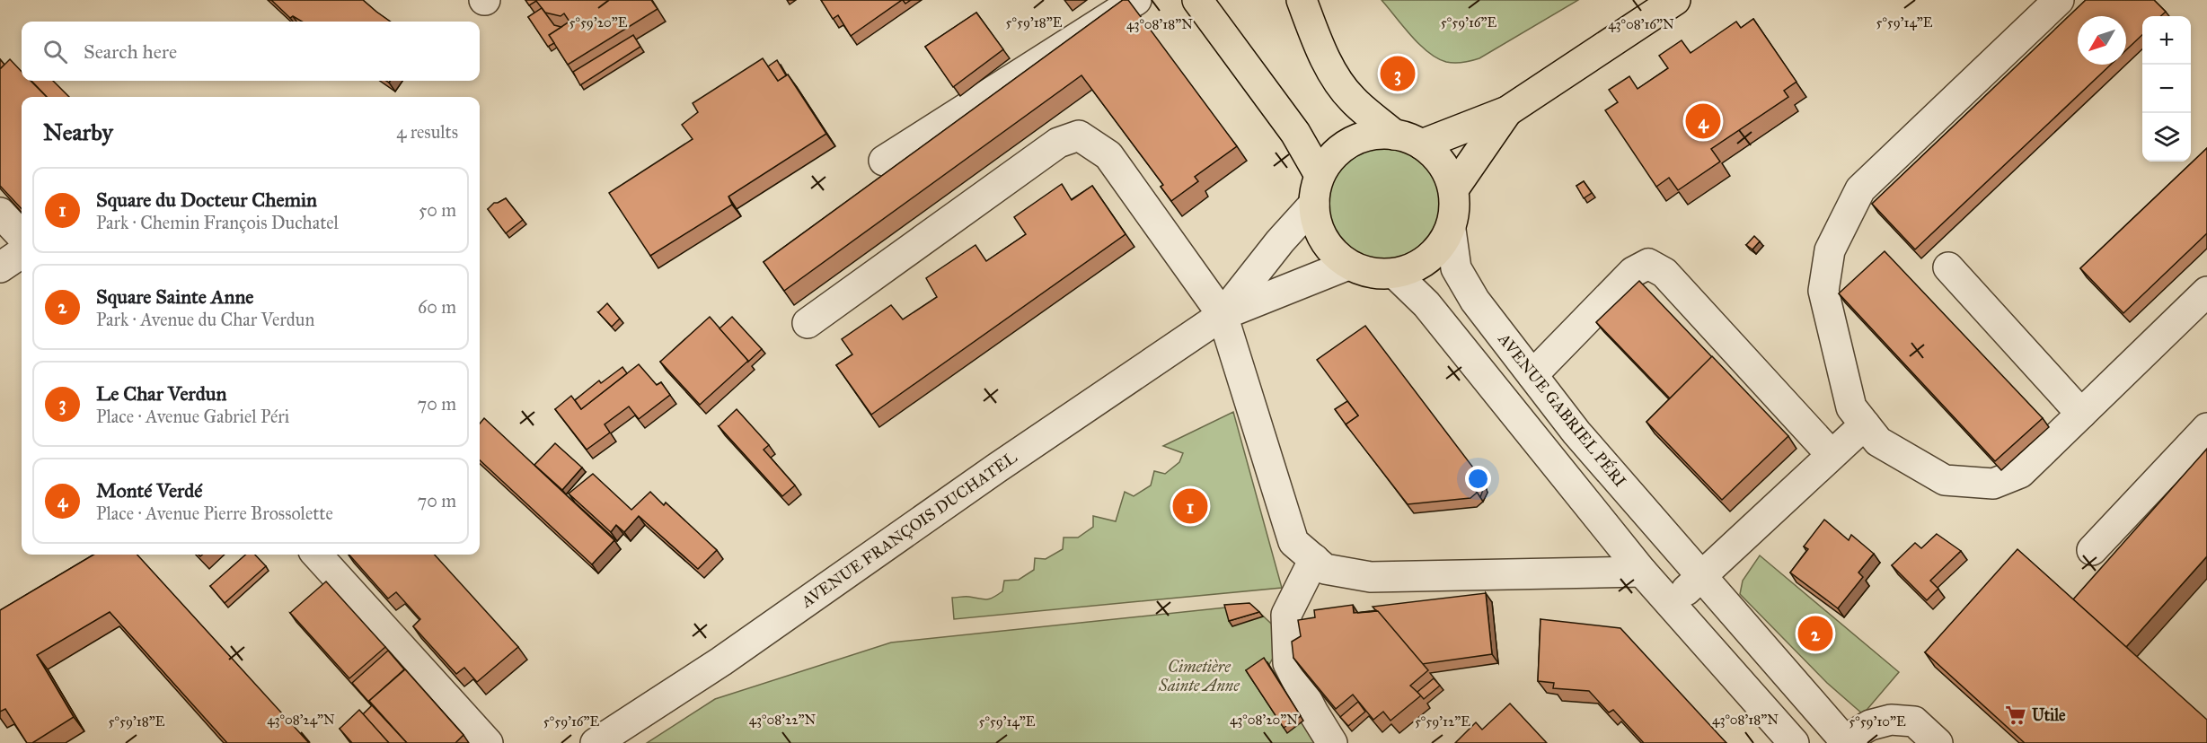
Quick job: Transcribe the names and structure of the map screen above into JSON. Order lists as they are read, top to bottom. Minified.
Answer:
{"streets":{"street":["AVENUE GABRIEL PÉRI","AVENUE FRANÇOIS DUCHATEL"]},"crossings":[["AVENUE GABRIEL PÉRI","AVENUE FRANÇOIS DUCHATEL"]],"parks":["Cimetière Sainte Anne"],"places":{"supermarket":["Utile"]},"north":"bottom left","page":{"map_buttons":["+","−"],"search":"Search here","pins":["3","4","1","2"],"heading":["Nearby","4 results"],"list":[{"mark":"1","name":"Square du Docteur Chemin","note":"Park · Chemin François Duchatel","value":"50 m"},{"mark":"2","name":"Square Sainte Anne","note":"Park · Avenue du Char Verdun","value":"60 m"},{"mark":"3","name":"Le Char Verdun","note":"Place · Avenue Gabriel Péri","value":"70 m"},{"mark":"4","name":"Monté Verdé","note":"Place · Avenue Pierre Brossolette","value":"70 m"}]},"coordinates":["5°59'20\"E","5°59'18\"E","5°59'16\"E","5°59'14\"E","43°08'18\"N","43°08'16\"N","43°08'24\"N","43°08'22\"N","43°08'20\"N","5°59'12\"E","5°59'10\"E"]}
